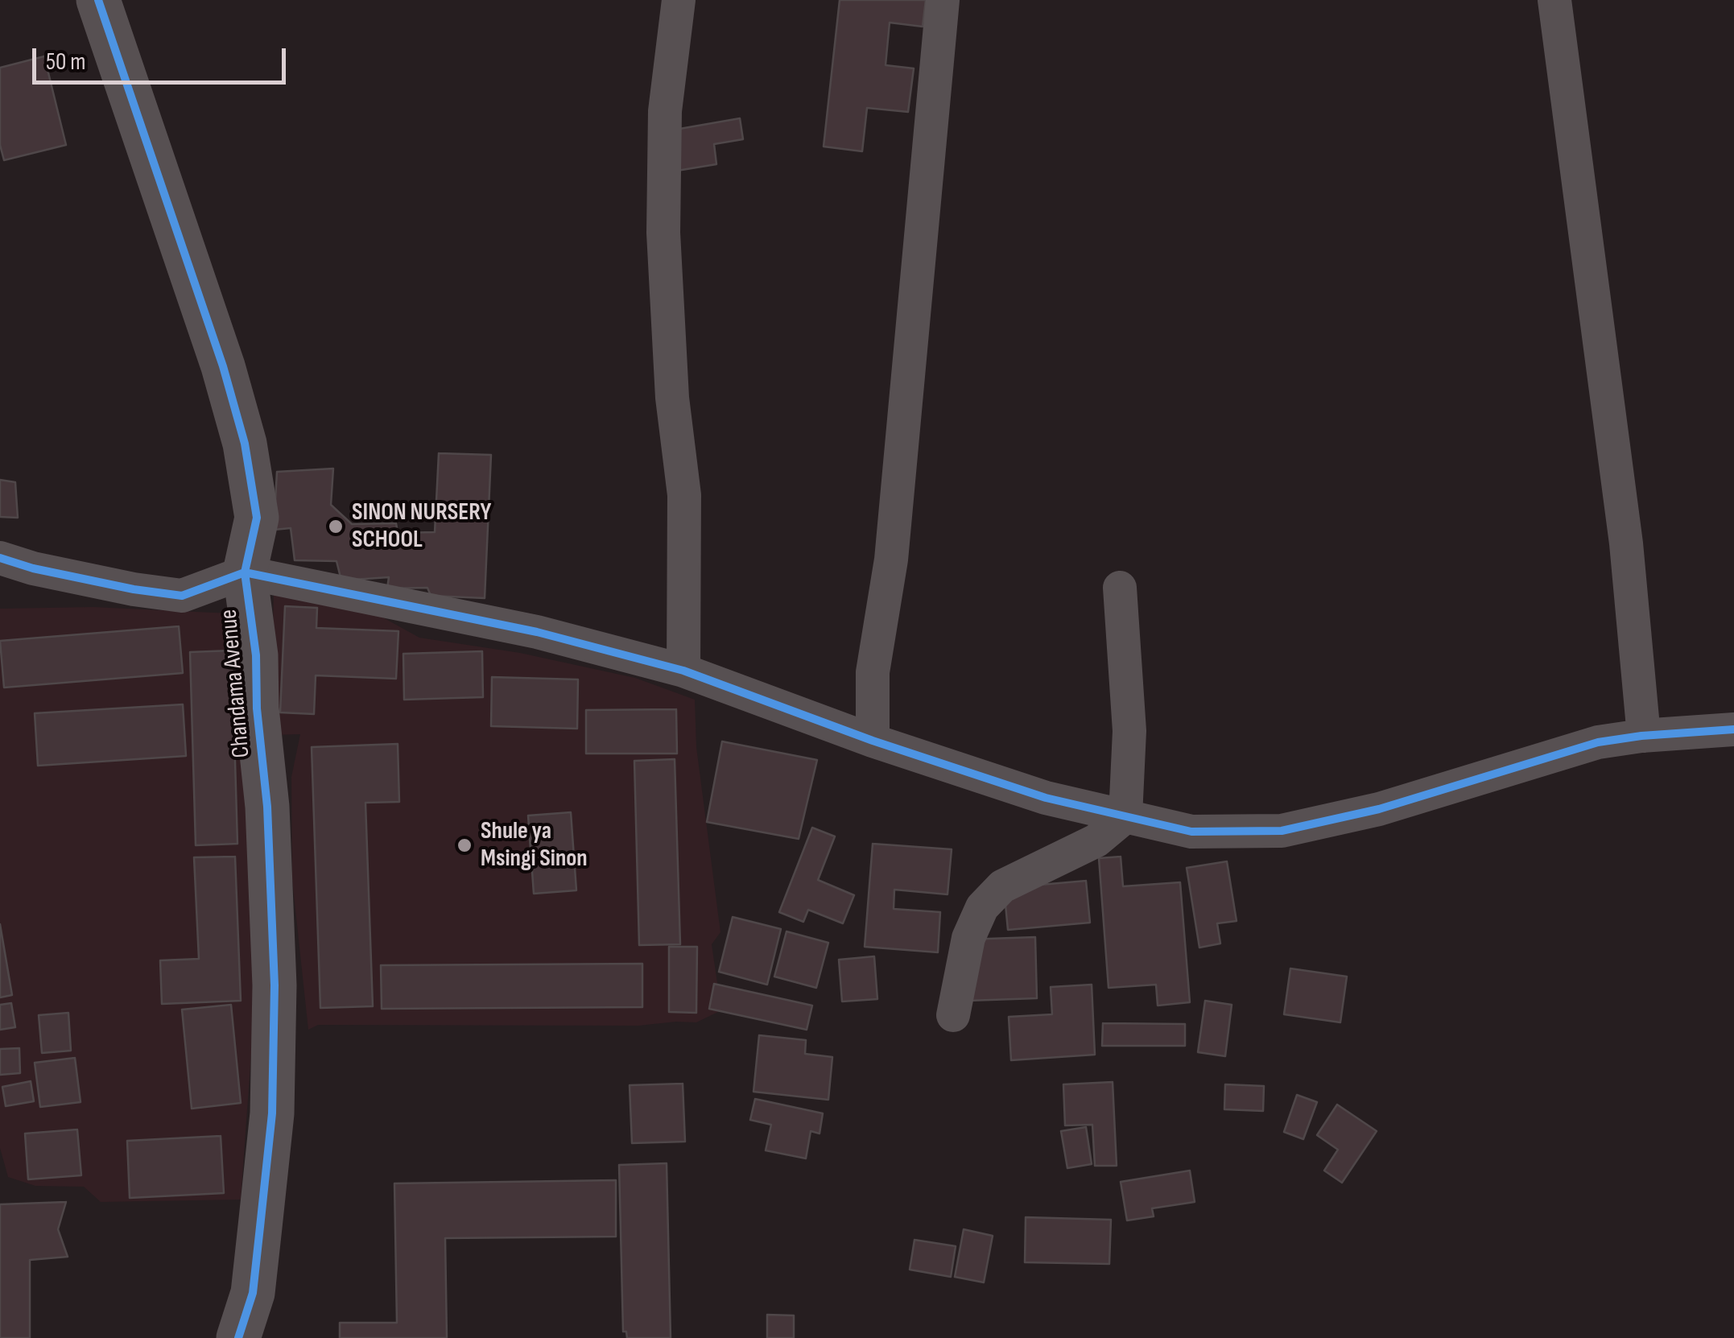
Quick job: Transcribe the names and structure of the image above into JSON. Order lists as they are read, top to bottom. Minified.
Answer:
{"streets":{"street":["Chandama Avenue"]},"places":["SINON NURSERY SCHOOL","Shule ya Msingi Sinon"],"scale_bar":"50 m"}
